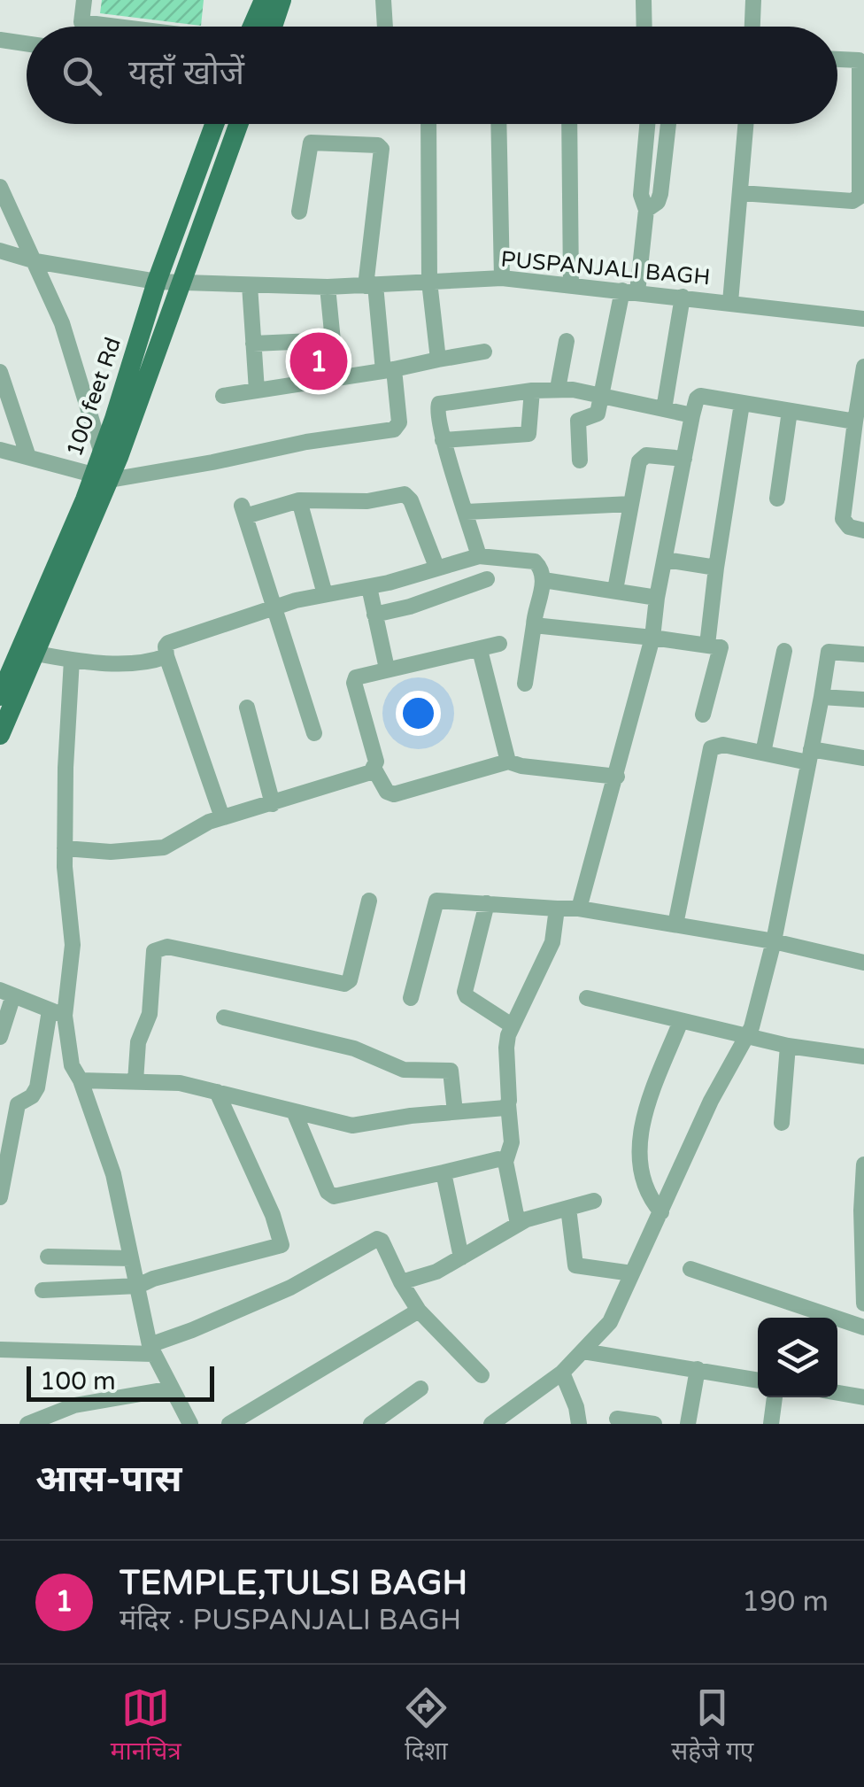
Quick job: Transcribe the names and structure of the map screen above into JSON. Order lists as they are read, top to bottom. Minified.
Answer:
{"streets":{"main road":["100 feet Rd"],"street":["PUSPANJALI BAGH"]},"crossings":[["PUSPANJALI BAGH","100 feet Rd"]],"scale_bar":"100 m","page":{"search":"यहाँ खोजें","pins":"1","scale":"100 m","heading":"आस-पास","list":[{"mark":"1","name":"TEMPLE,TULSI BAGH","note":"मंदिर · PUSPANJALI BAGH","value":"190 m"}],"nav":["मानचित्र","दिशा","सहेजे गए"]}}
